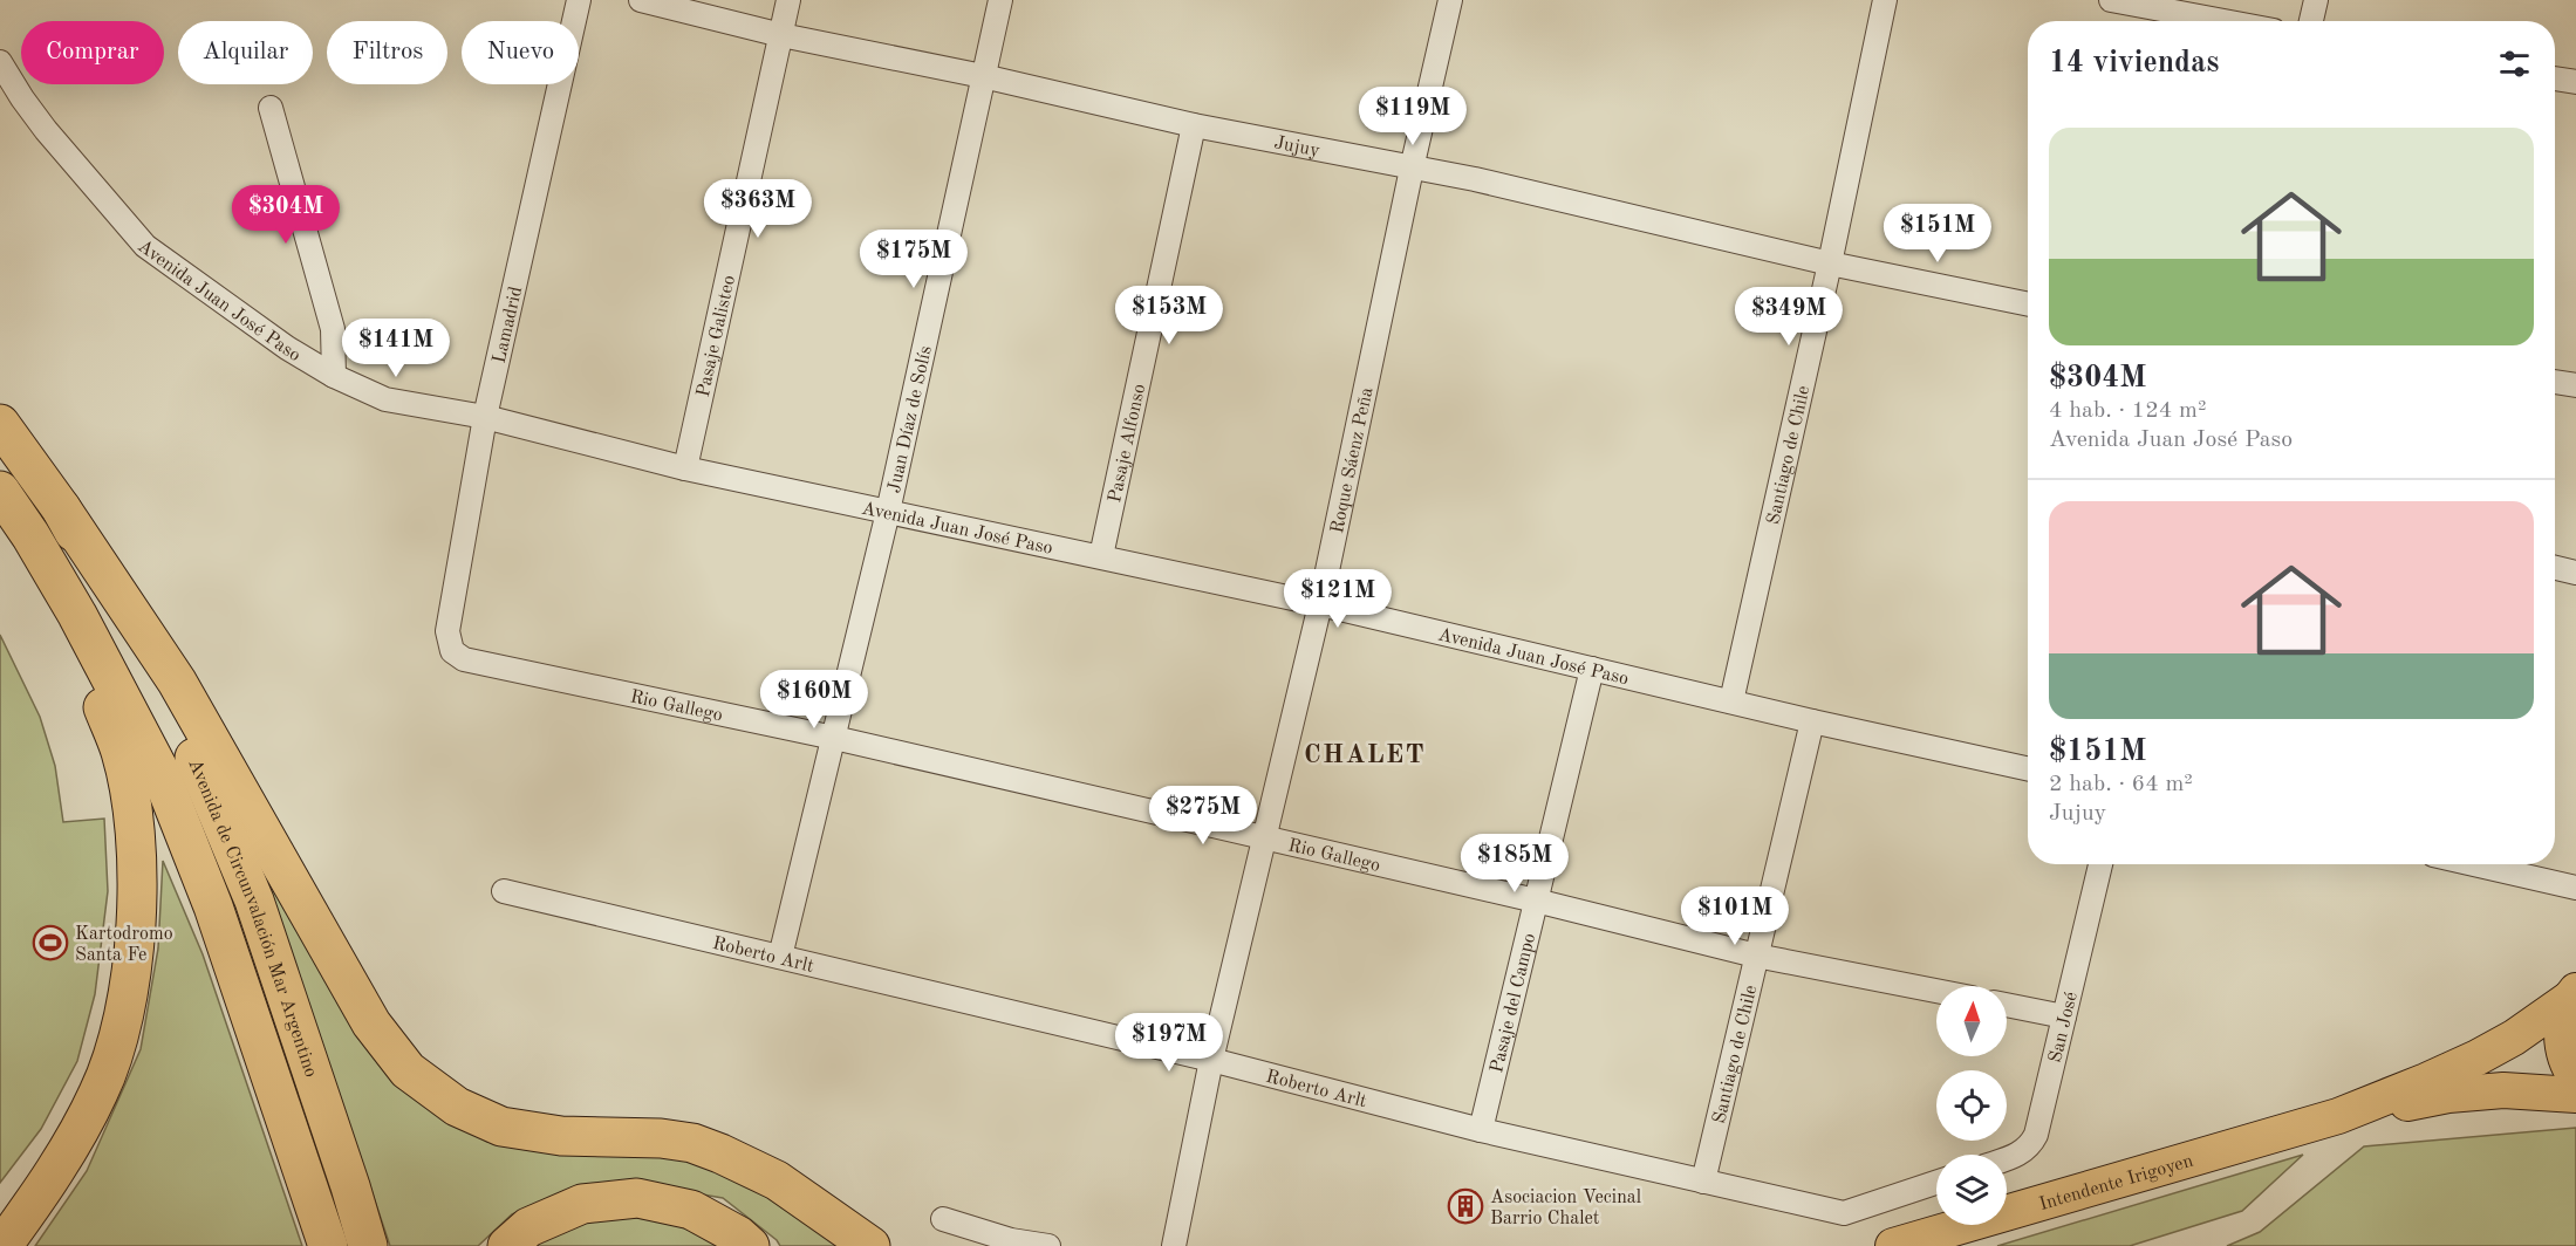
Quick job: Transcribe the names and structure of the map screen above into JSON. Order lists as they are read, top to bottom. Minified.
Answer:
{"streets":{"highway":["Avenida de Circunvalación Mar Argentino"],"main road":["Intendente Irigoyen"],"street":["Jujuy","Avenida Juan José Paso","Lamadrid","Pasaje Galisteo","Juan Díaz de Solís","Pasaje Alfonso","Santiago de Chile","Roque Sáenz Peña","Rio Gallego","Roberto Arlt","Pasaje del Campo","San José"]},"crossings":[["Jujuy","Pasaje Galisteo"],["Jujuy","Juan Díaz de Solís"],["Jujuy","Pasaje Alfonso"],["Jujuy","Santiago de Chile"],["Jujuy","Roque Sáenz Peña"],["Avenida Juan José Paso","Lamadrid"],["Avenida Juan José Paso","Pasaje Galisteo"],["Avenida Juan José Paso","Juan Díaz de Solís"],["Avenida Juan José Paso","Pasaje Alfonso"],["Avenida Juan José Paso","Santiago de Chile"],["Avenida Juan José Paso","Roque Sáenz Peña"],["Avenida Juan José Paso","Pasaje del Campo"],["Lamadrid","Rio Gallego"],["Juan Díaz de Solís","Rio Gallego"],["Juan Díaz de Solís","Roberto Arlt"],["Santiago de Chile","Rio Gallego"],["Santiago de Chile","Roberto Arlt"],["Roque Sáenz Peña","Rio Gallego"],["Roque Sáenz Peña","Roberto Arlt"],["Rio Gallego","Pasaje del Campo"],["Roberto Arlt","Pasaje del Campo"]],"districts":["CHALET"],"places":{"sports":["Kartodromo Santa Fe"],"building":["Asociacion Vecinal Barrio Chalet"]},"north":"top","page":{"chip":["Comprar","Alquilar","Filtros","Nuevo"],"heading":"14 viviendas","price":["$119M","$363M","$304M","$151M","$175M","$153M","$349M","$141M","$121M","$160M","$275M","$185M","$101M","$197M"],"list":[{"name":"$304M","note":"4 hab. · 124 m² · Avenida Juan José Paso"},{"name":"$151M","note":"2 hab. · 64 m² · Jujuy"}]}}
